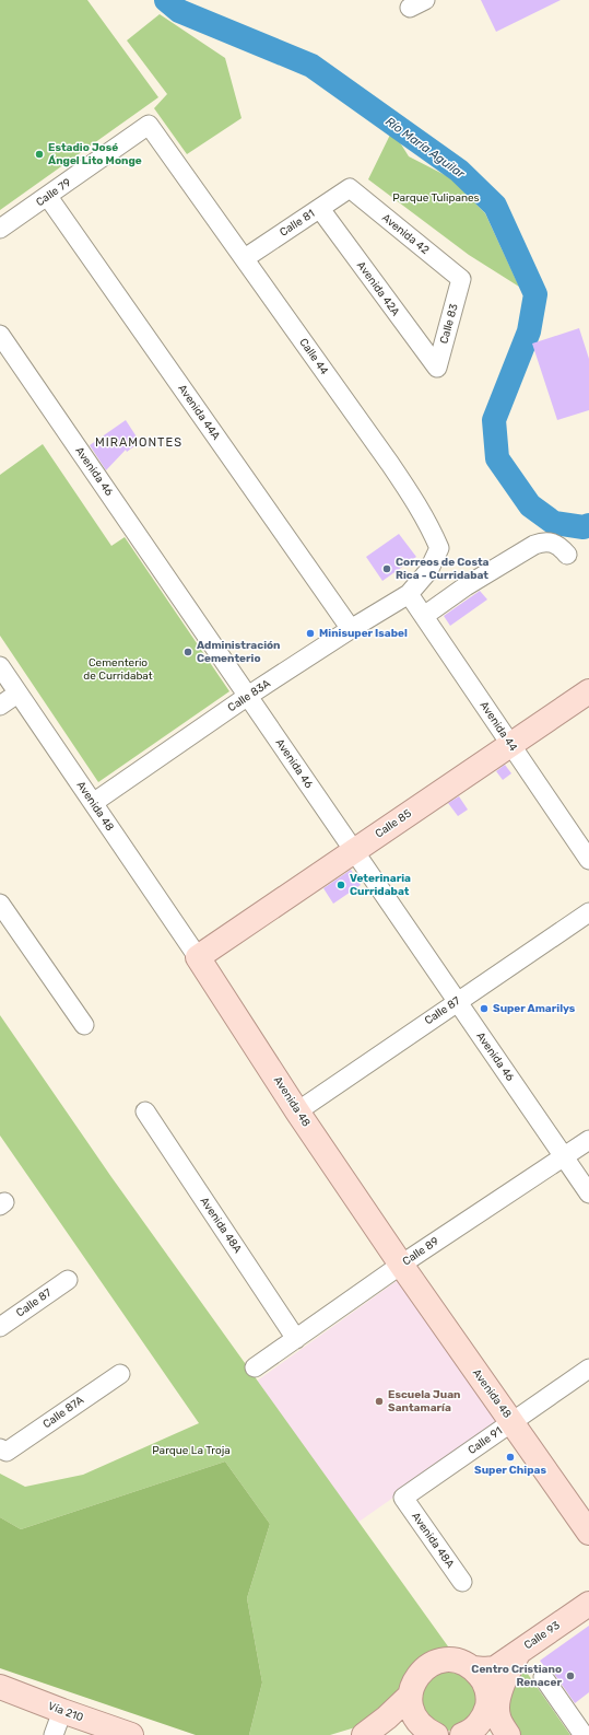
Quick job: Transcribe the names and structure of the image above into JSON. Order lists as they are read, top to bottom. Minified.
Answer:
{"streets":{"main road":["Avenida 48","Calle 85","Calle 93","Vía 210"],"street":["Calle 79","Calle 81","Avenida 42","Avenida 42A","Calle 83","Calle 44","Avenida 44A","Avenida 46","Calle 83A","Avenida 44","Calle 87","Avenida 48A","Calle 89","Calle 87A","Calle 91"]},"crossings":[["Calle 79","Calle 44"],["Calle 79","Avenida 44A"],["Calle 81","Avenida 42"],["Calle 81","Avenida 42A"],["Calle 81","Calle 44"],["Avenida 42","Calle 83"],["Avenida 42A","Calle 83"],["Calle 44","Calle 83A"],["Calle 44","Avenida 44"],["Avenida 44A","Calle 83A"],["Avenida 46","Calle 83A"],["Avenida 46","Calle 85"],["Avenida 46","Calle 87"],["Avenida 46","Calle 89"],["Calle 83A","Avenida 44"],["Calle 83A","Avenida 48"],["Avenida 44","Calle 85"],["Avenida 48","Calle 85"],["Avenida 48","Calle 87"],["Avenida 48","Calle 89"],["Avenida 48","Calle 91"],["Avenida 48A","Calle 89"],["Avenida 48A","Calle 91"]],"districts":["MIRAMONTES"],"water":["Río María Aguilar"],"parks":["Parque Tulipanes","Cementerio de Curridabat","Parque La Troja"],"places":["Estadio José Ángel Lito Monge","Correos de Costa Rica - Curridabat","Minisuper Isabel","Administración Cementerio","Veterinaria Curridabat","Super Amarilys","Escuela Juan Santamaría","Super Chipas","Centro Cristiano Renacer"]}
